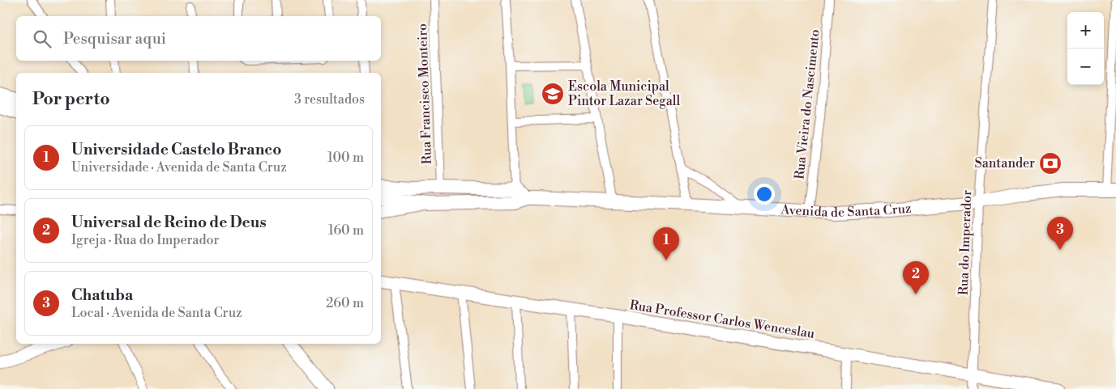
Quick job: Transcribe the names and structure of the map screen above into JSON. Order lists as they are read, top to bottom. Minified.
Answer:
{"streets":{"main road":["Avenida de Santa Cruz"],"street":["Rua Francisco Monteiro","Rua Vieira do Nascimento","Rua do Imperador","Rua Professor Carlos Wenceslau"]},"crossings":[["Rua Francisco Monteiro","Avenida de Santa Cruz"],["Rua Vieira do Nascimento","Avenida de Santa Cruz"],["Avenida de Santa Cruz","Rua do Imperador"],["Rua do Imperador","Rua Professor Carlos Wenceslau"]],"places":{"school or university":["Escola Municipal Pintor Lazar Segall"],"bank":["Santander"]},"page":{"map_buttons":["+","−"],"search":"Pesquisar aqui","heading":["Por perto","3 resultados"],"list":[{"mark":"1","name":"Universidade Castelo Branco","note":"Universidade · Avenida de Santa Cruz","value":"100 m"},{"mark":"2","name":"Universal de Reino de Deus","note":"Igreja · Rua do Imperador","value":"160 m"},{"mark":"3","name":"Chatuba","note":"Local · Avenida de Santa Cruz","value":"260 m"}],"pins":["3","1","2"]}}
